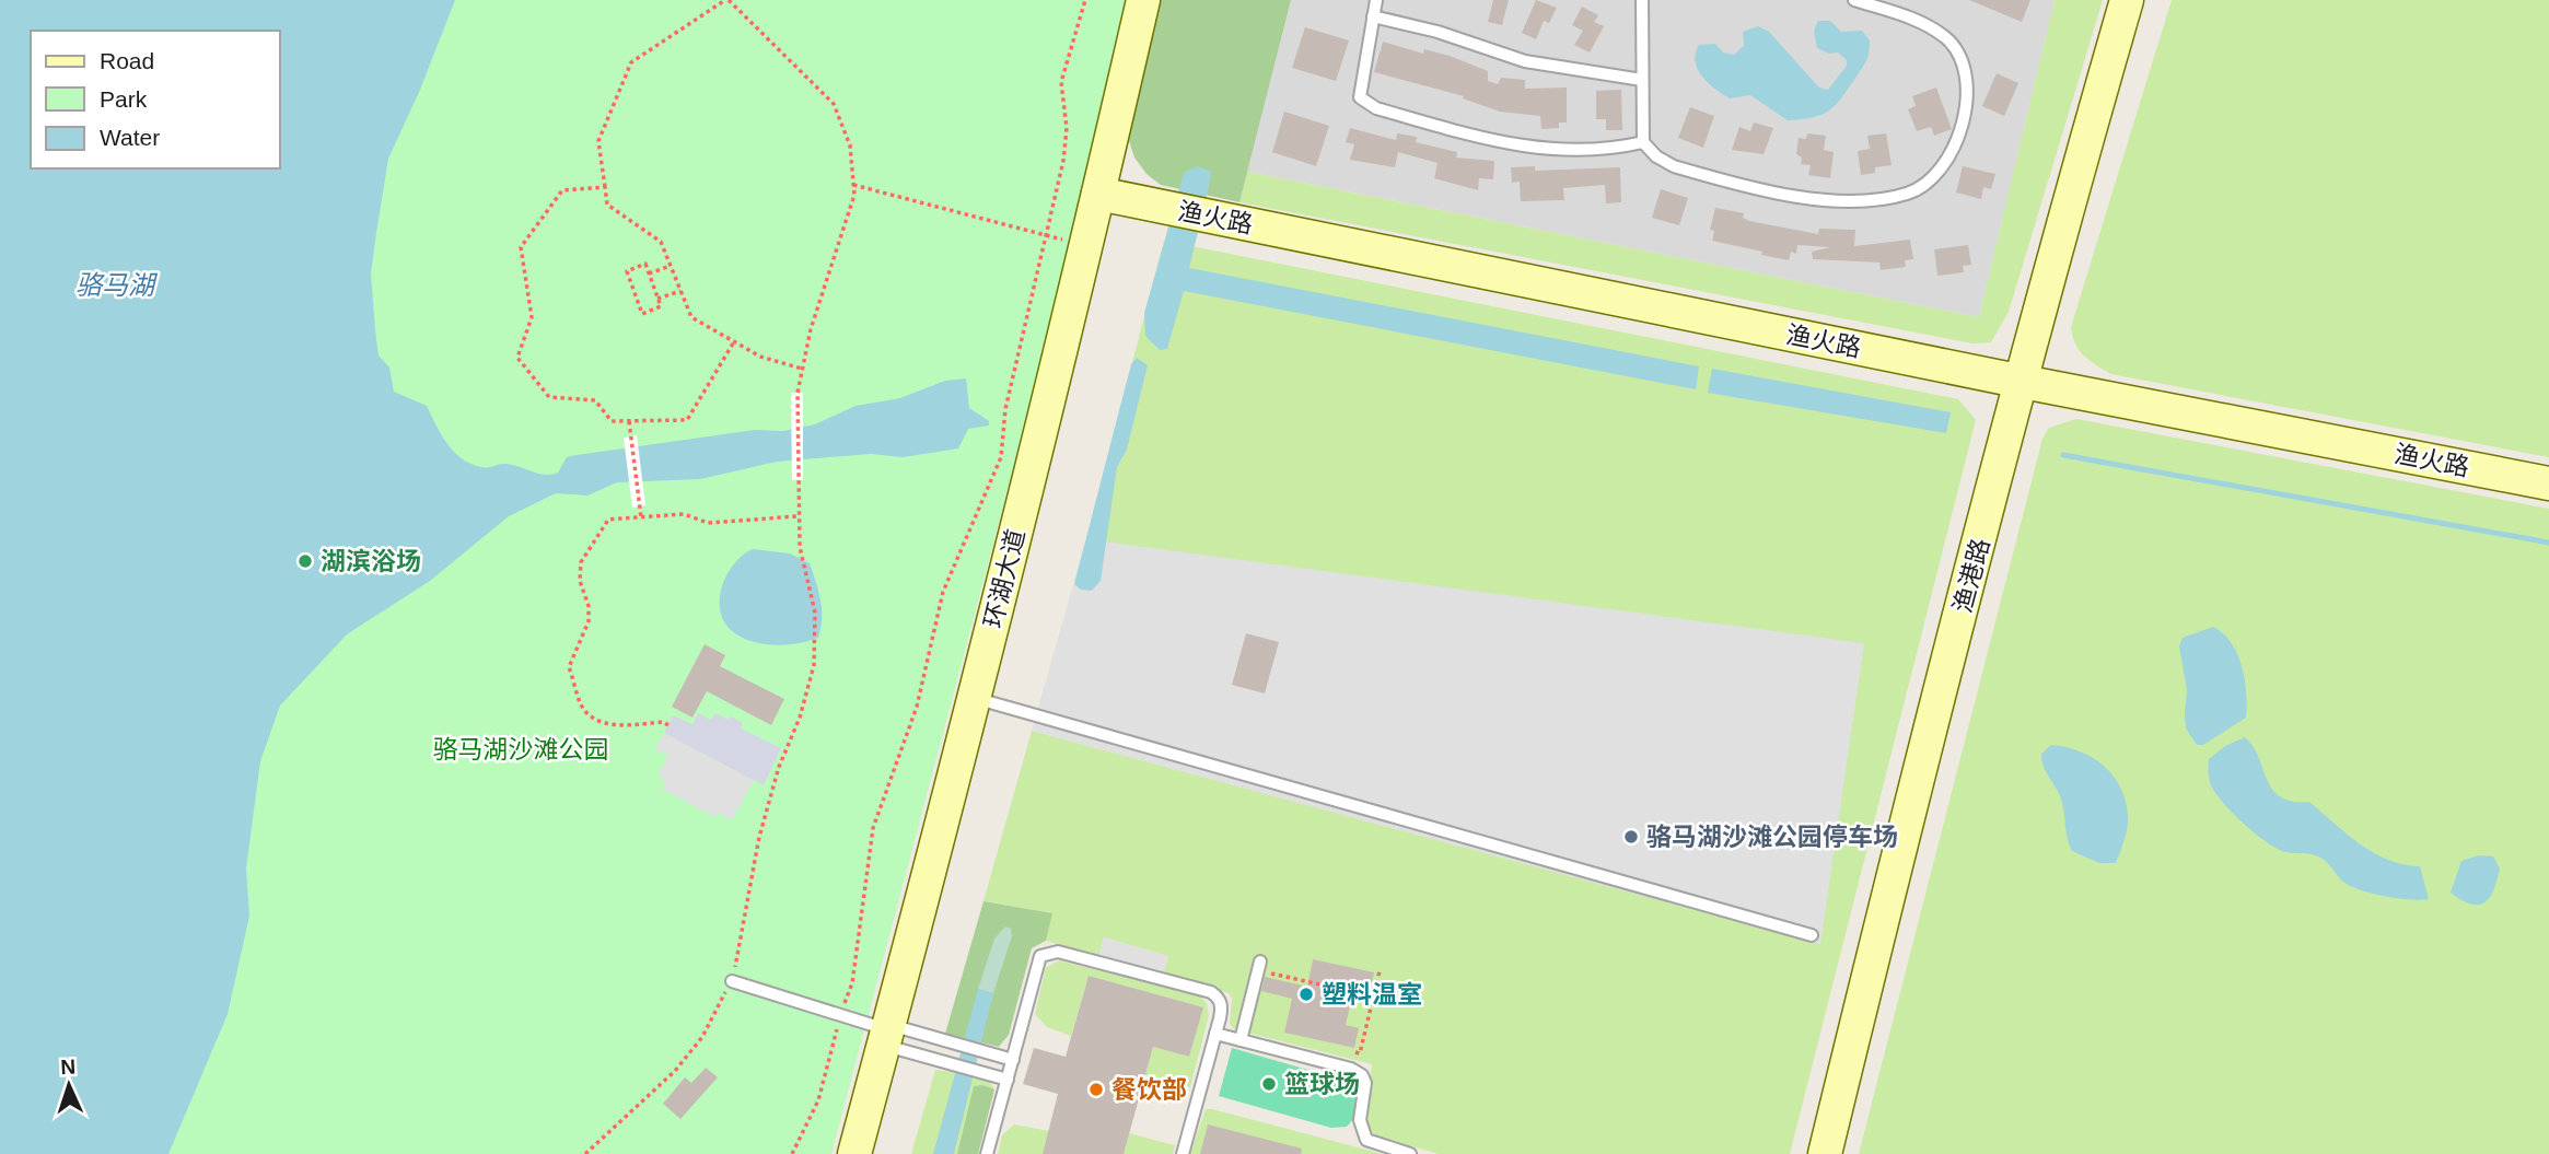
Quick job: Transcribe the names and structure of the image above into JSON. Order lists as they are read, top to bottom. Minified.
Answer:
{"streets":{"street":["渔火路","渔港路","环湖大道"]},"crossings":[["渔火路","渔港路"],["渔火路","环湖大道"]],"water":["骆马湖"],"parks":["骆马湖沙滩公园"],"places":["湖滨浴场","骆马湖沙滩公园停车场","塑料温室","篮球场","餐饮部"],"legend":["Road","Park","Water"],"north":"top"}
